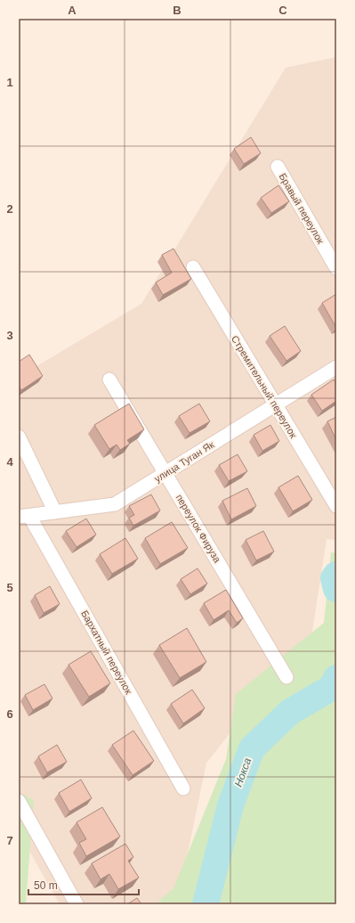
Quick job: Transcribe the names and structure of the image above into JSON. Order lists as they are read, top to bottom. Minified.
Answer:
{"streets":{"street":["Бравый переулок","Стремительный переулок","улица Туган Як","переулок Фируза","Бархатный переулок"]},"crossings":[["Стремительный переулок","улица Туган Як"],["улица Туган Як","переулок Фируза"],["улица Туган Як","Бархатный переулок"]],"water":["Нокса"],"scale_bar":"50 m","grid":{"columns":["A","B","C"],"rows":["1","2","3","4","5","6","7"]}}
